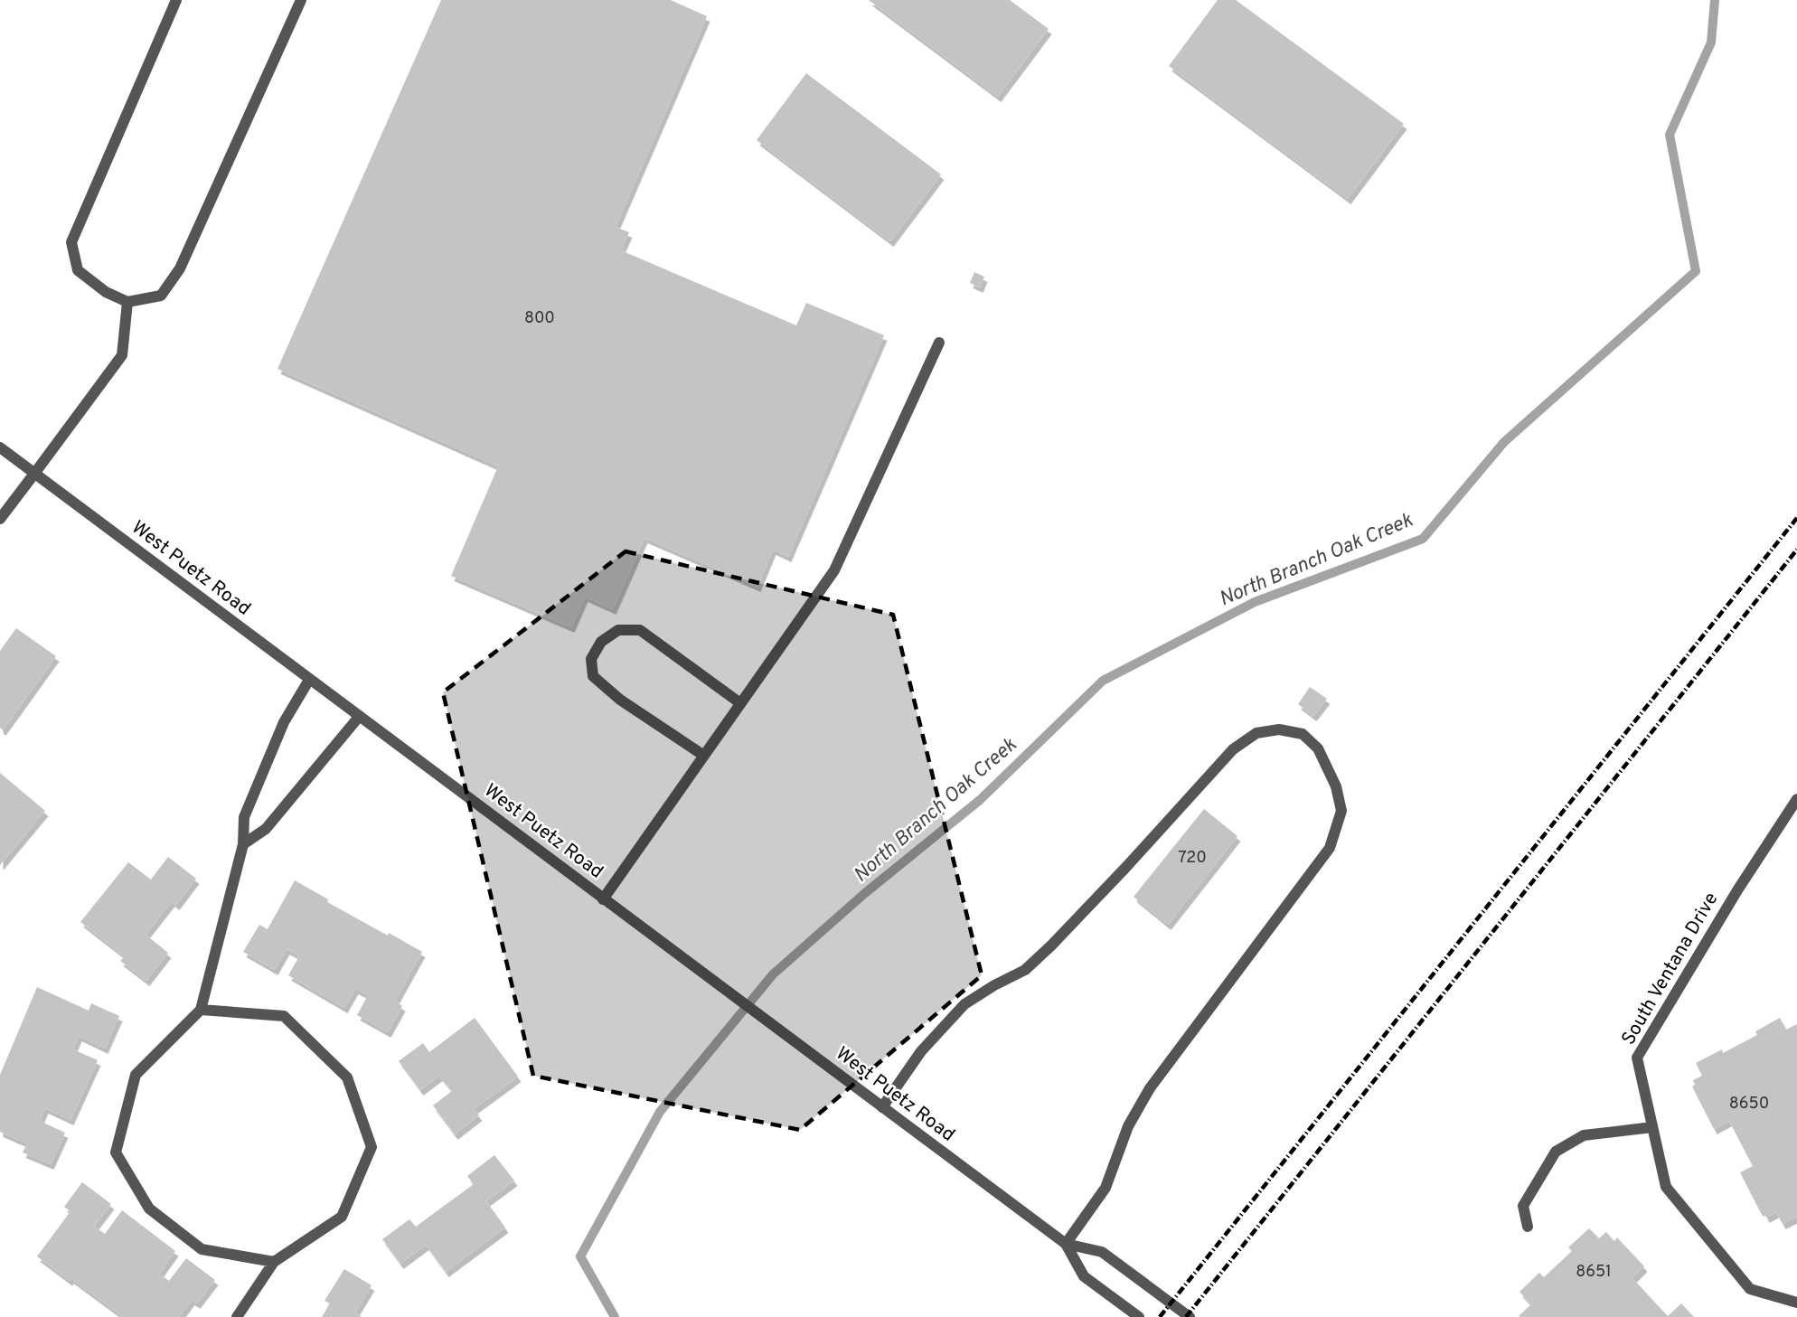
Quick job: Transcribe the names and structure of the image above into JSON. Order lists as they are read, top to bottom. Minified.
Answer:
{"streets":{"street":["West Puetz Road","South Ventana Drive"]},"water":["North Branch Oak Creek"],"house_numbers":["800","720","8650","8651"]}
